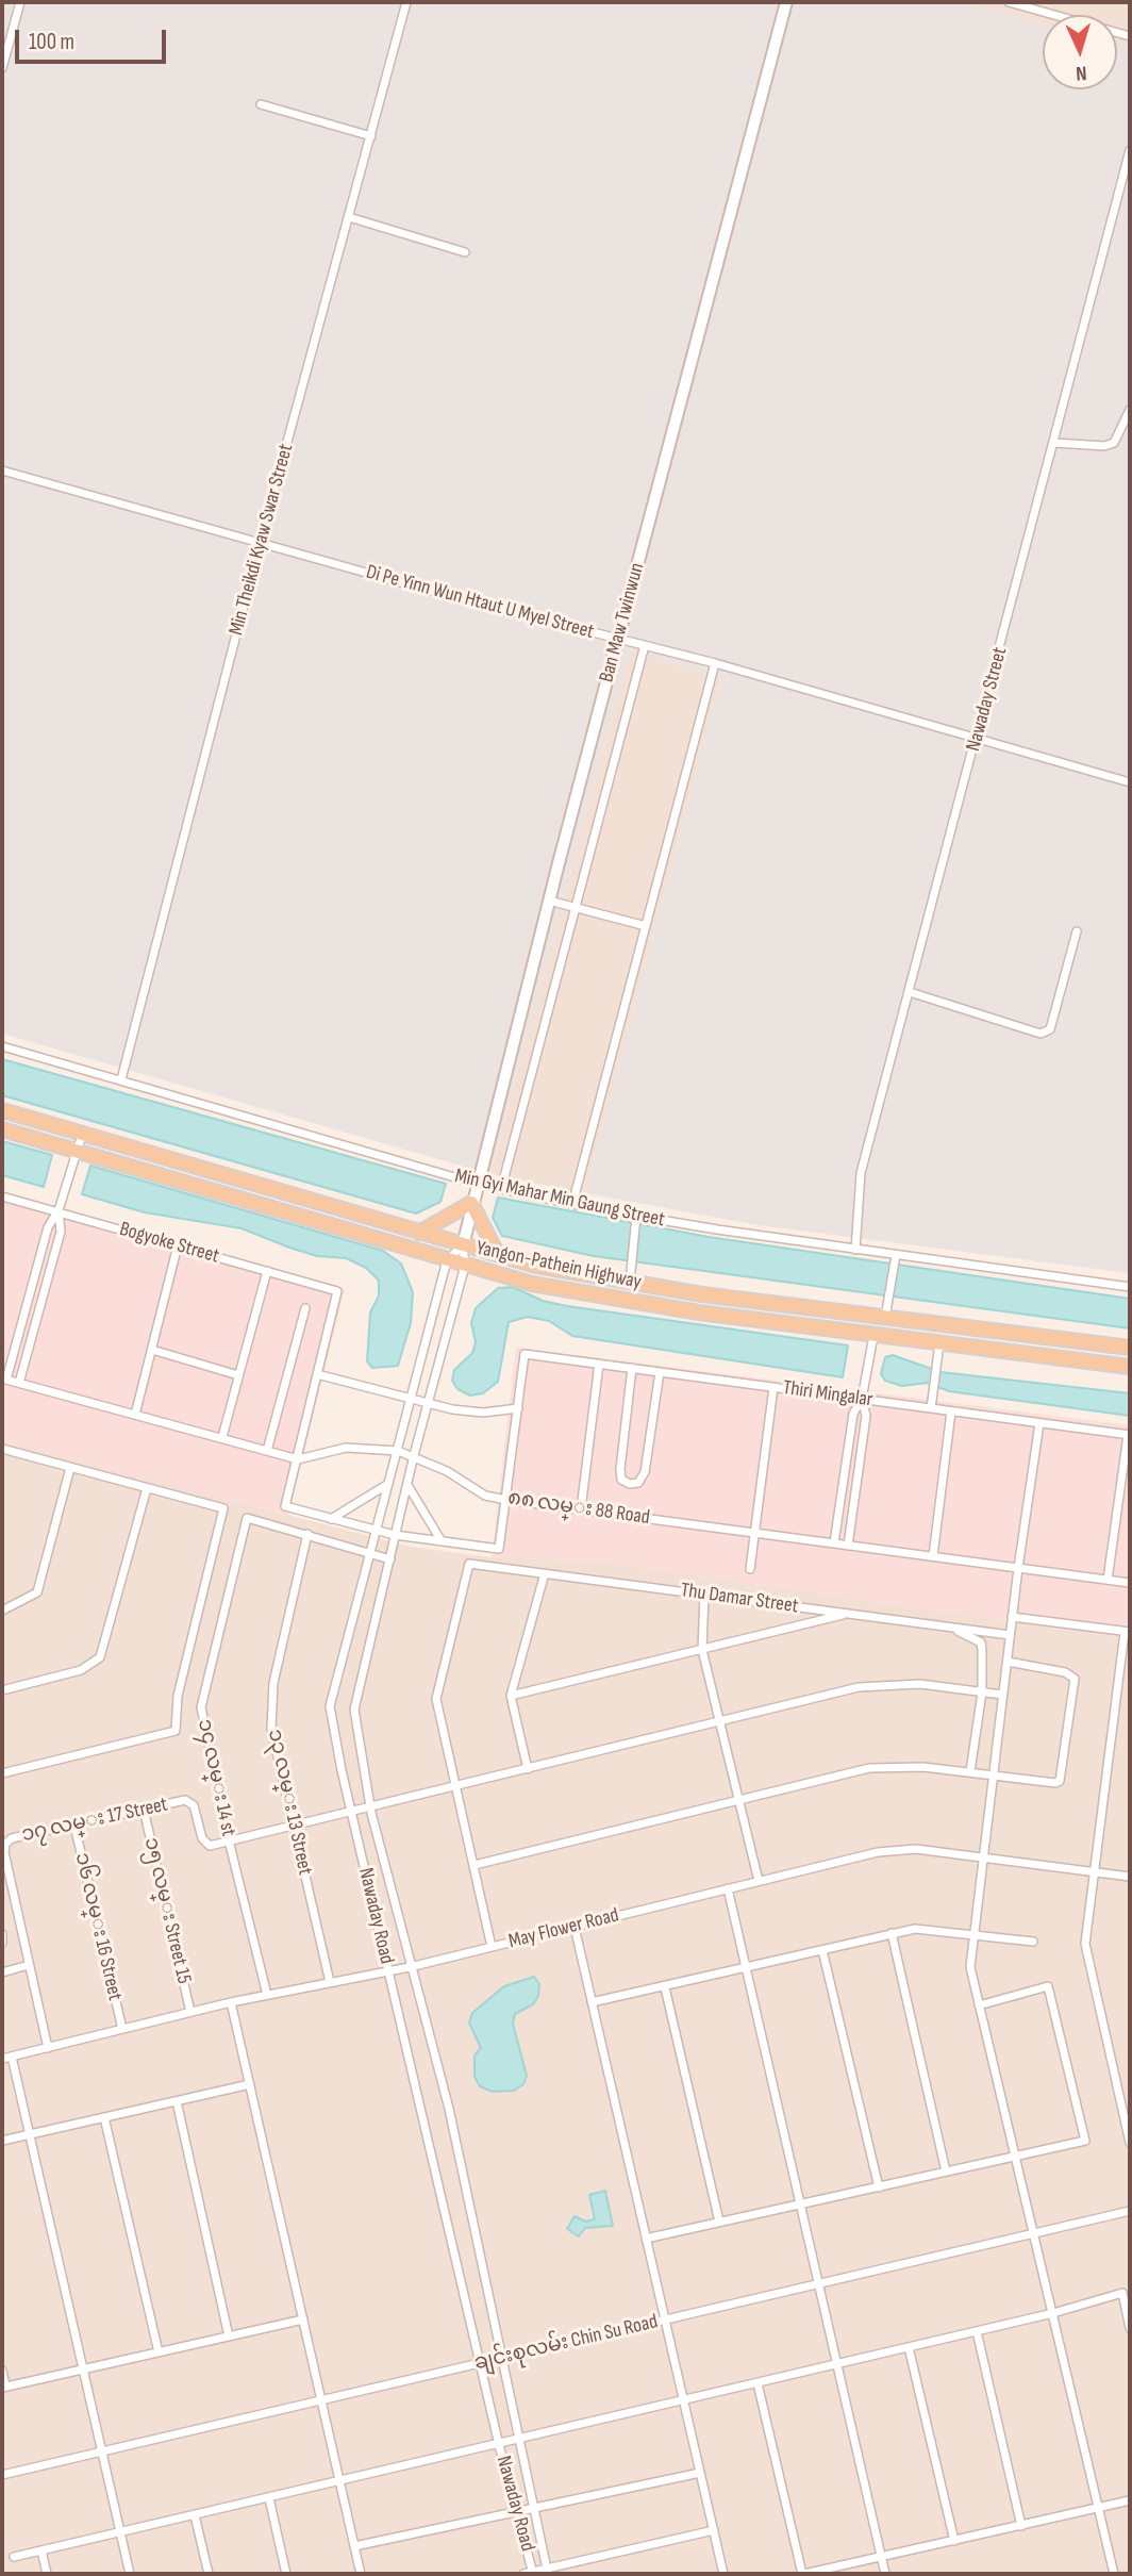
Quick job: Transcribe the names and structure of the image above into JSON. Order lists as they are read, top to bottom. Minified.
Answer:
{"streets":{"main road":["Yangon-Pathein Highway"],"street":["Min Theikdi Kyaw Swar Street","Di Pe Yinn Wun Htaut U Myel Street","Ban Maw Twinwun","Nawaday Street","Min Gyi Mahar Min Gaung Street","Bogyoke Street","Thiri Mingalar","၈၈ လမ္း 88 Road","Thu Damar Street","၁၄ လမ္း 14 st","၁၃ လမ္း 13 Street","၁၇ လမ္း 17 Street","၁၅ လမ္း Street 15","Nawaday Road","၁၆ လမ္း 16 Street","May Flower Road","ချင်းစုလမ်း Chin Su Road"]},"crossings":[["Min Theikdi Kyaw Swar Street","Di Pe Yinn Wun Htaut U Myel Street"],["Min Theikdi Kyaw Swar Street","Min Gyi Mahar Min Gaung Street"],["Di Pe Yinn Wun Htaut U Myel Street","Ban Maw Twinwun"],["Di Pe Yinn Wun Htaut U Myel Street","Nawaday Street"],["Ban Maw Twinwun","Min Gyi Mahar Min Gaung Street"],["Ban Maw Twinwun","Yangon-Pathein Highway"],["Nawaday Street","Min Gyi Mahar Min Gaung Street"],["Yangon-Pathein Highway","Nawaday Road"],["၈၈ လမ္း 88 Road","Nawaday Road"],["၁၄ လမ္း 14 st","၁၃ လမ္း 13 Street"],["၁၄ လမ္း 14 st","၁၇ လမ္း 17 Street"],["၁၄ လမ္း 14 st","May Flower Road"],["၁၃ လမ္း 13 Street","May Flower Road"],["၁၇ လမ္း 17 Street","၁၅ လမ္း Street 15"],["၁၇ လမ္း 17 Street","၁၆ လမ္း 16 Street"],["၁၇ လမ္း 17 Street","May Flower Road"],["၁၅ လမ္း Street 15","May Flower Road"],["Nawaday Road","May Flower Road"],["Nawaday Road","ချင်းစုလမ်း Chin Su Road"],["၁၆ လမ္း 16 Street","May Flower Road"]],"scale_bar":"100 m","north":"bottom"}
